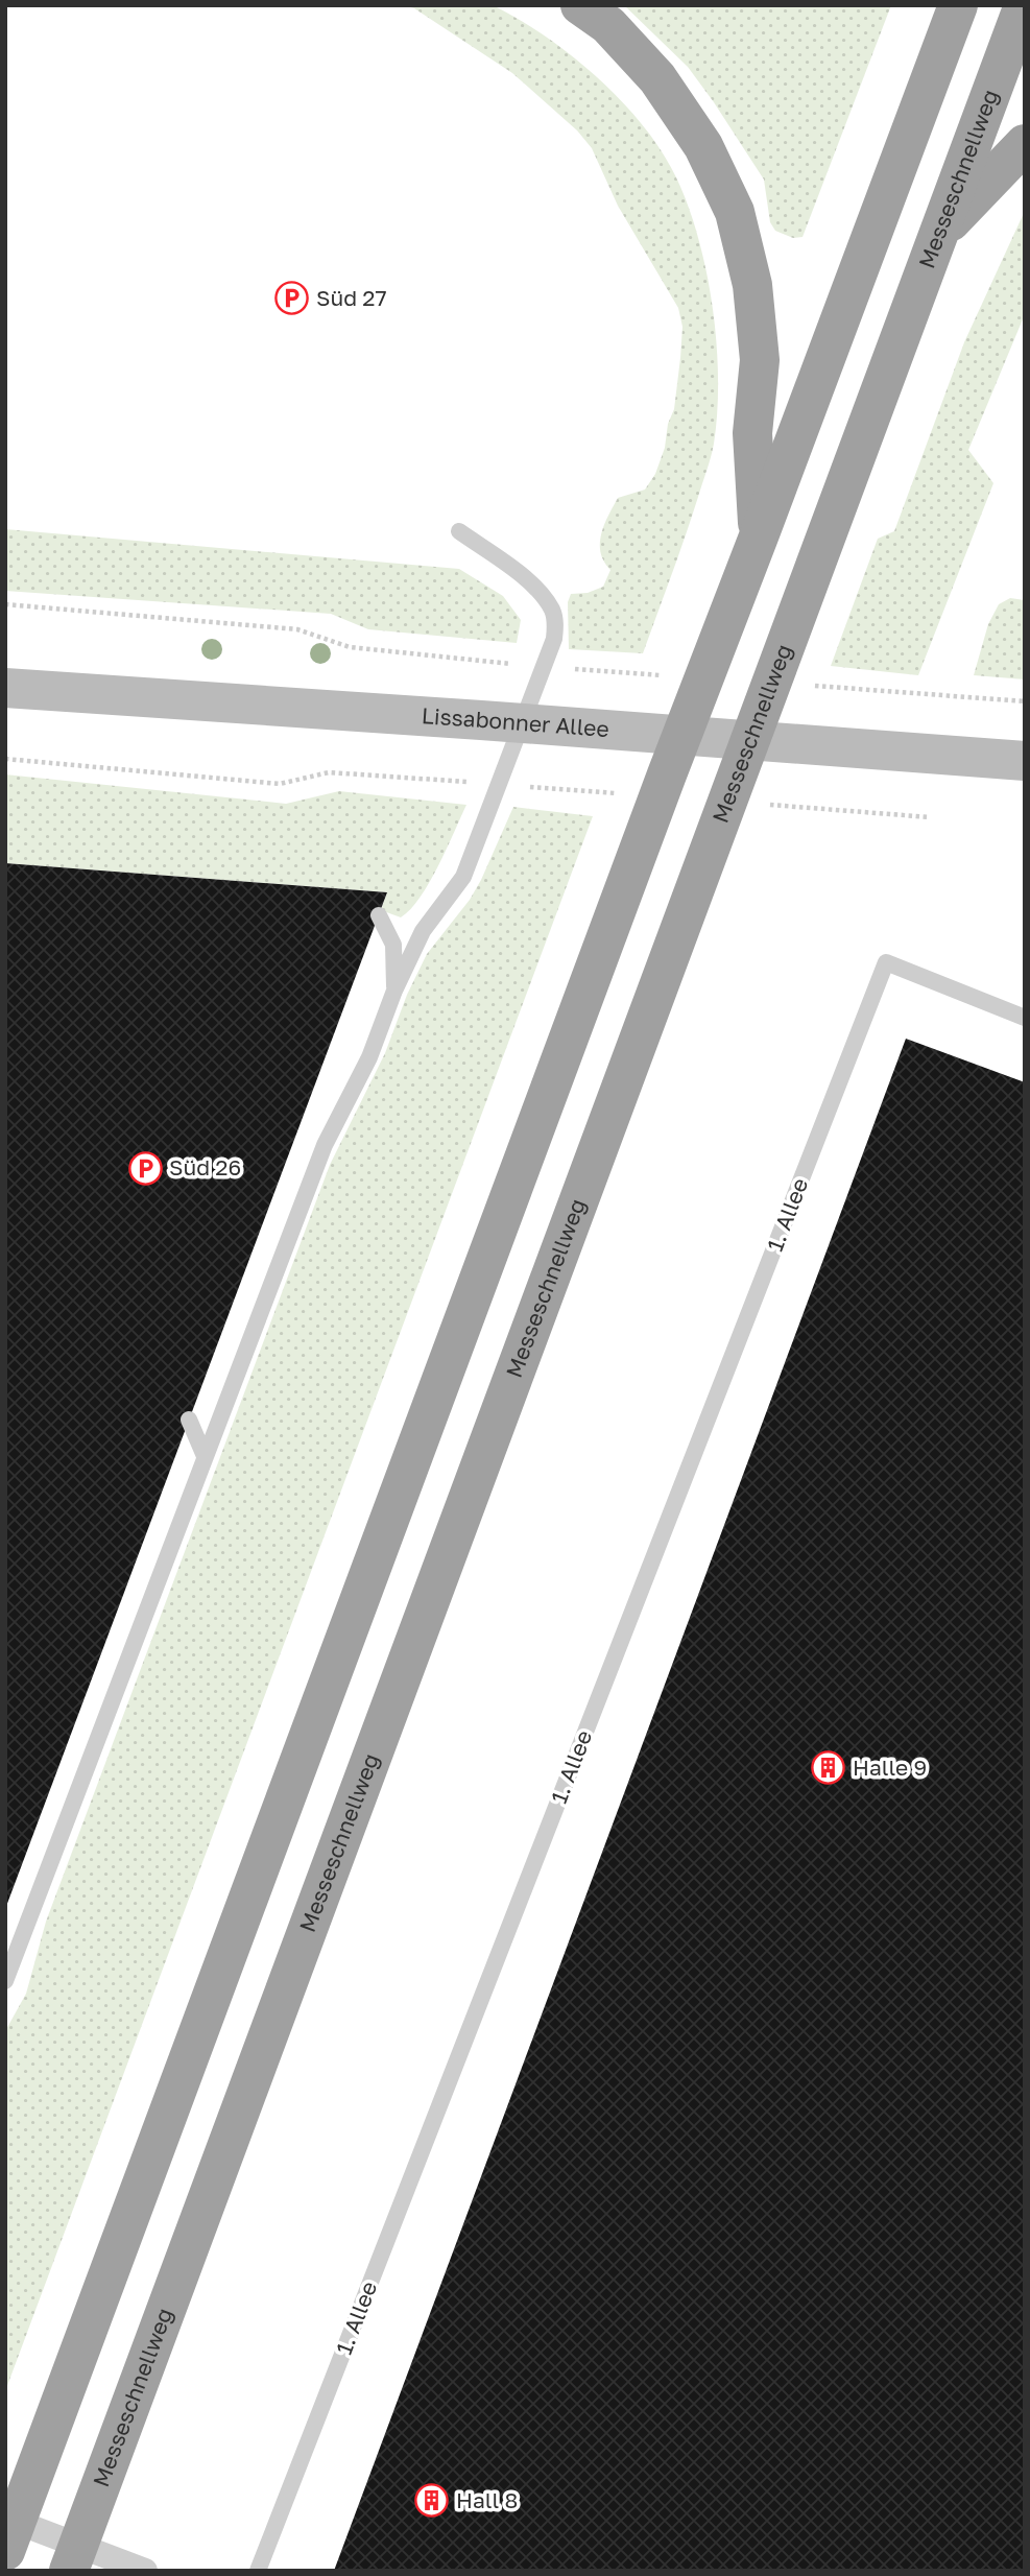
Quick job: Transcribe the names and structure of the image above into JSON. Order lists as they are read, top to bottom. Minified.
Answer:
{"streets":{"highway":["Messeschnellweg"],"main road":["Lissabonner Allee"],"lane":["1. Allee"]},"places":{"parking":["Süd 27","Süd 26"],"building":["Halle 9","Hall 8"]}}
